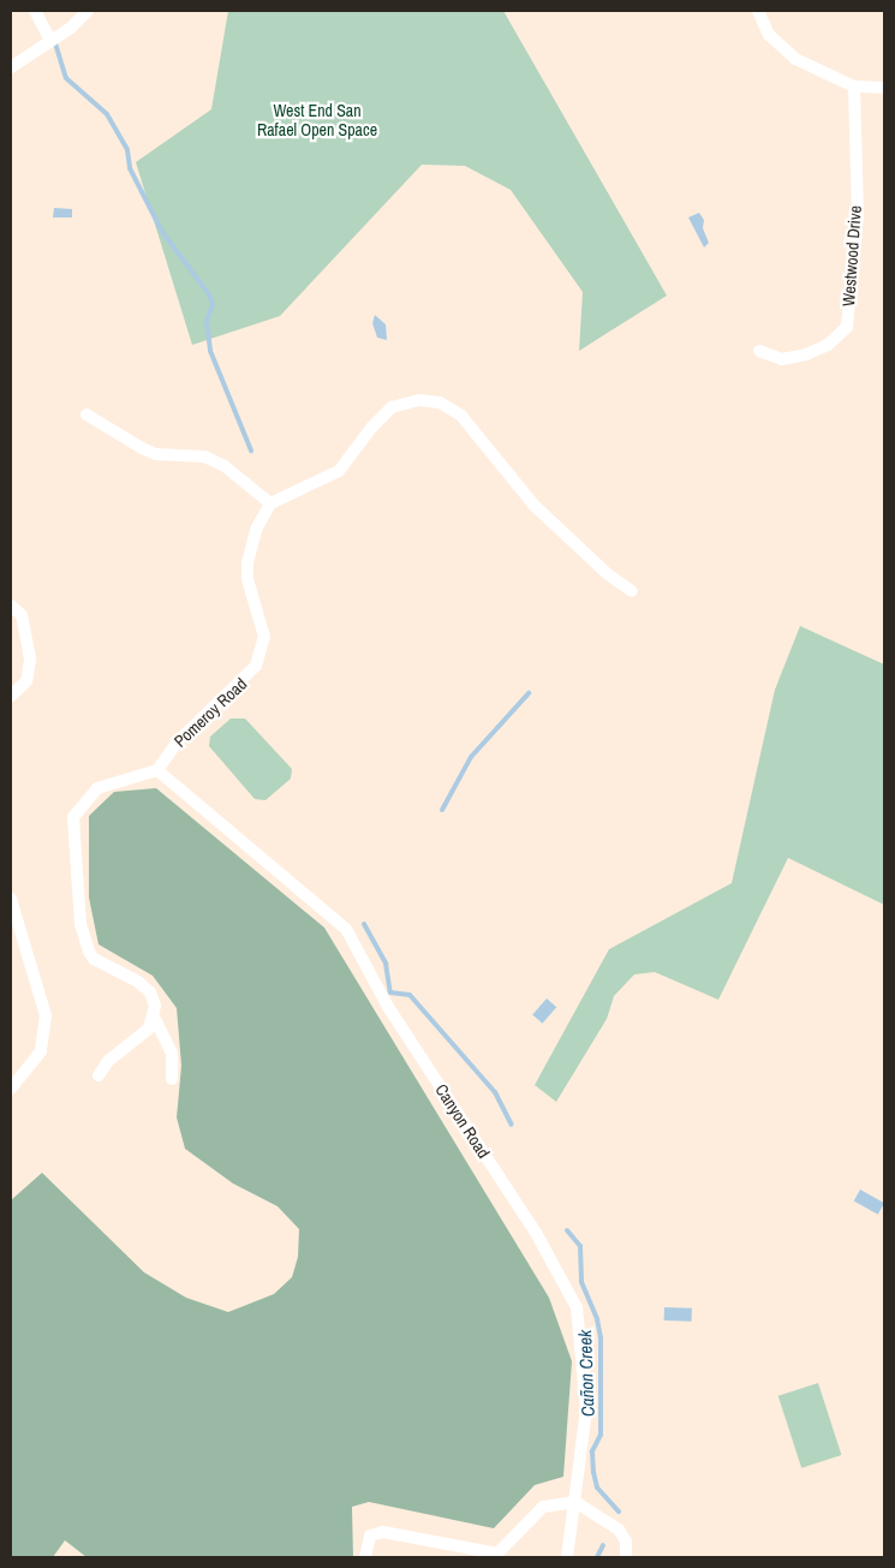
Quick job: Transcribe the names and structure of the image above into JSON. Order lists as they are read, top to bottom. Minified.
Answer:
{"streets":{"street":["Westwood Drive","Pomeroy Road","Canyon Road"]},"crossings":[["Pomeroy Road","Canyon Road"]],"water":["Cañon Creek"],"parks":["West End San Rafael Open Space"]}
